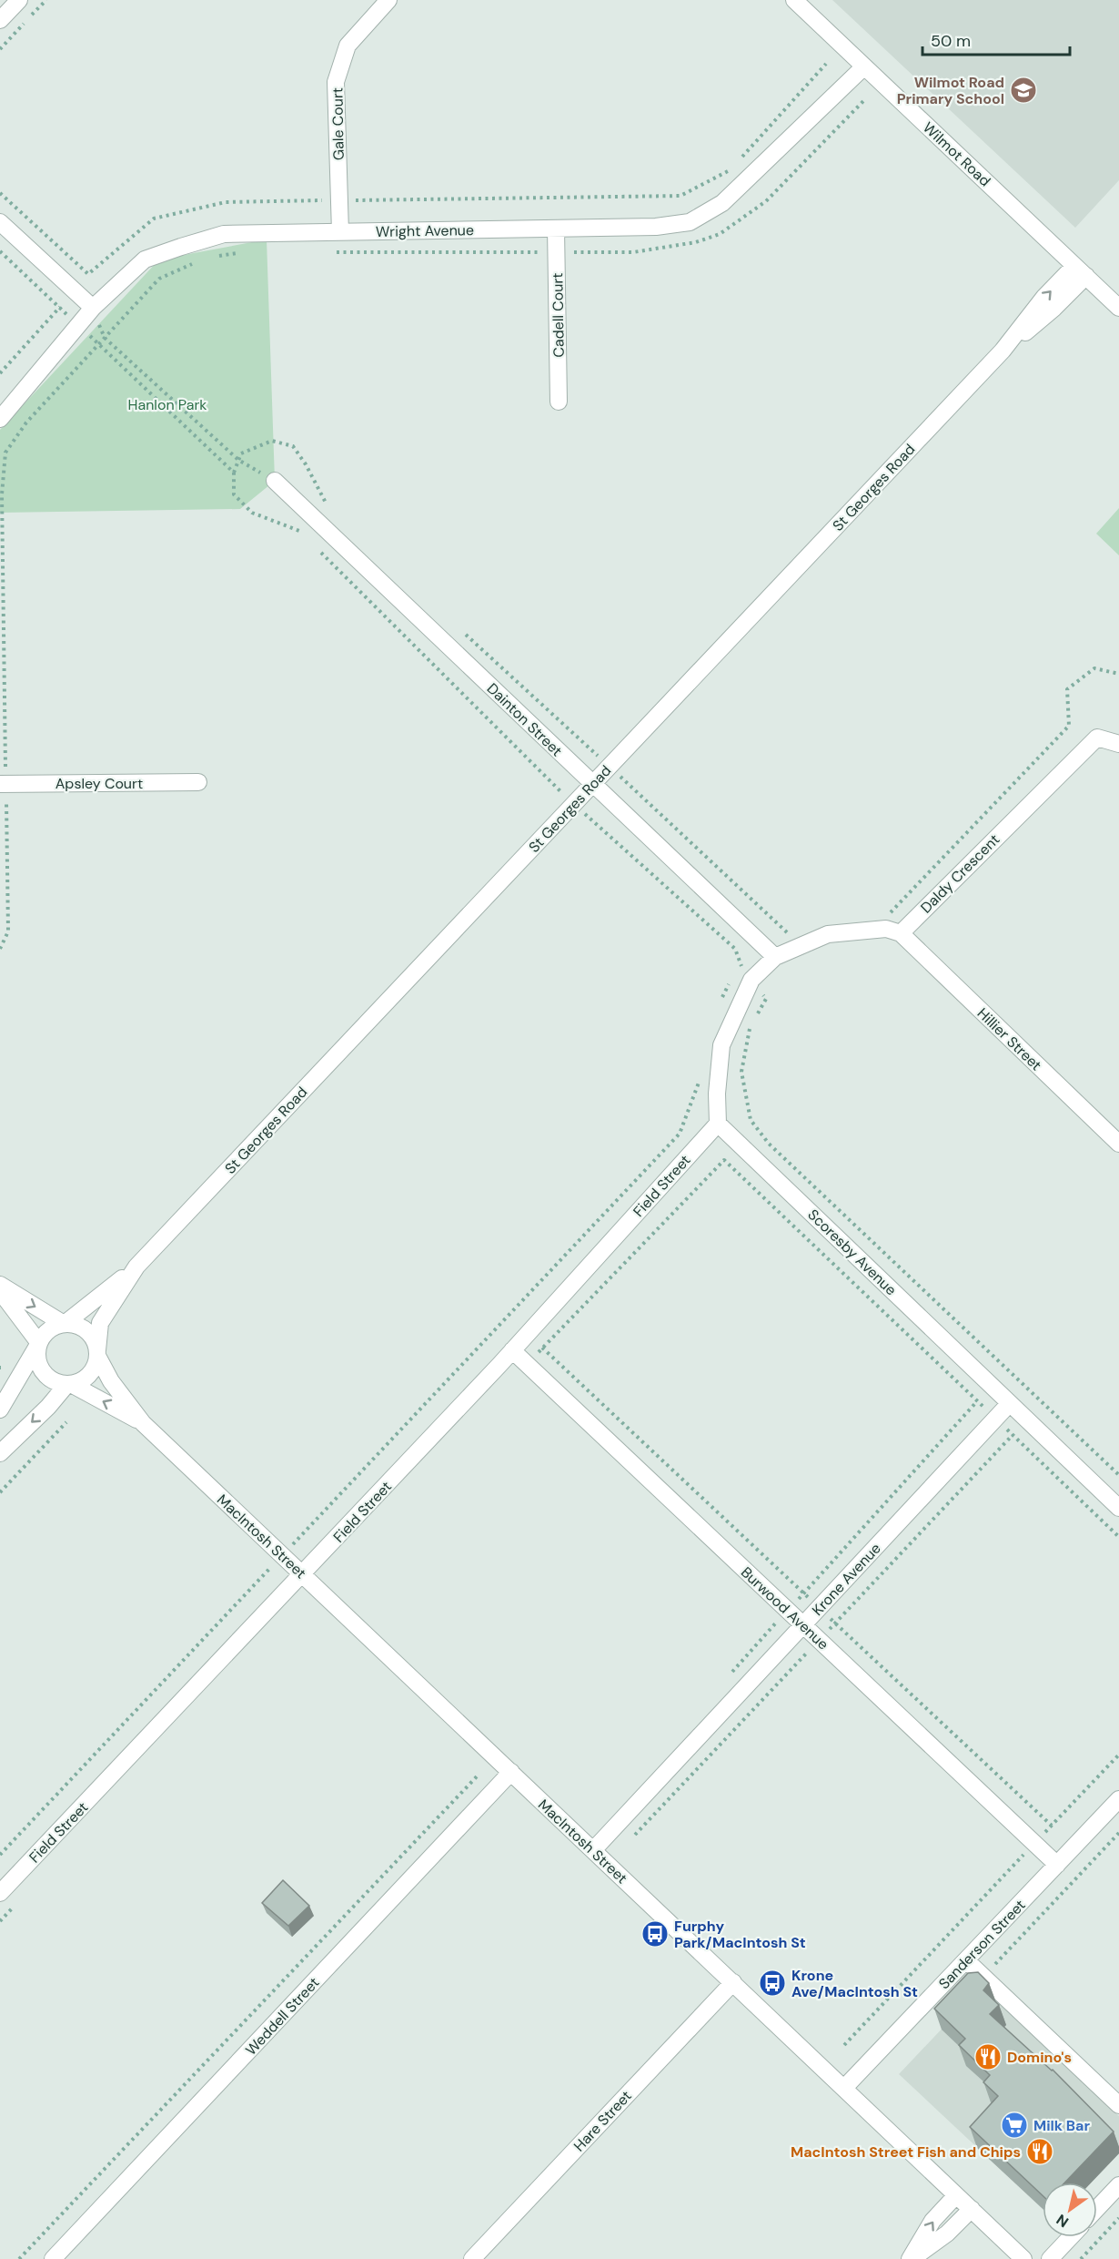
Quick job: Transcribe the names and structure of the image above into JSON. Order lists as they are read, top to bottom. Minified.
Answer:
{"streets":{"street":["Gale Court","Wilmot Road","Wright Avenue","Cadell Court","St Georges Road","Dainton Street","Apsley Court","Daldy Crescent","Hillier Street","Field Street","Scoresby Avenue","MacIntosh Street","Krone Avenue","Burwood Avenue","Sanderson Street","Weddell Street","Hare Street"]},"crossings":[["Gale Court","Wright Avenue"],["Wilmot Road","Wright Avenue"],["Wilmot Road","St Georges Road"],["Wright Avenue","Cadell Court"],["St Georges Road","Dainton Street"],["St Georges Road","MacIntosh Street"],["Daldy Crescent","Hillier Street"],["Field Street","Scoresby Avenue"],["Field Street","MacIntosh Street"],["Field Street","Burwood Avenue"],["Scoresby Avenue","Krone Avenue"],["MacIntosh Street","Krone Avenue"],["MacIntosh Street","Sanderson Street"],["MacIntosh Street","Weddell Street"],["MacIntosh Street","Hare Street"],["Krone Avenue","Burwood Avenue"],["Burwood Avenue","Sanderson Street"]],"parks":["Hanlon Park"],"places":{"school or university":["Wilmot Road Primary School"],"bus stop":["Furphy Park/MacIntosh St","Krone Ave/MacIntosh St"],"restaurant":["Domino's","MacIntosh Street Fish and Chips"],"supermarket":["Milk Bar"]},"scale_bar":"50 m","north":"bottom left"}
